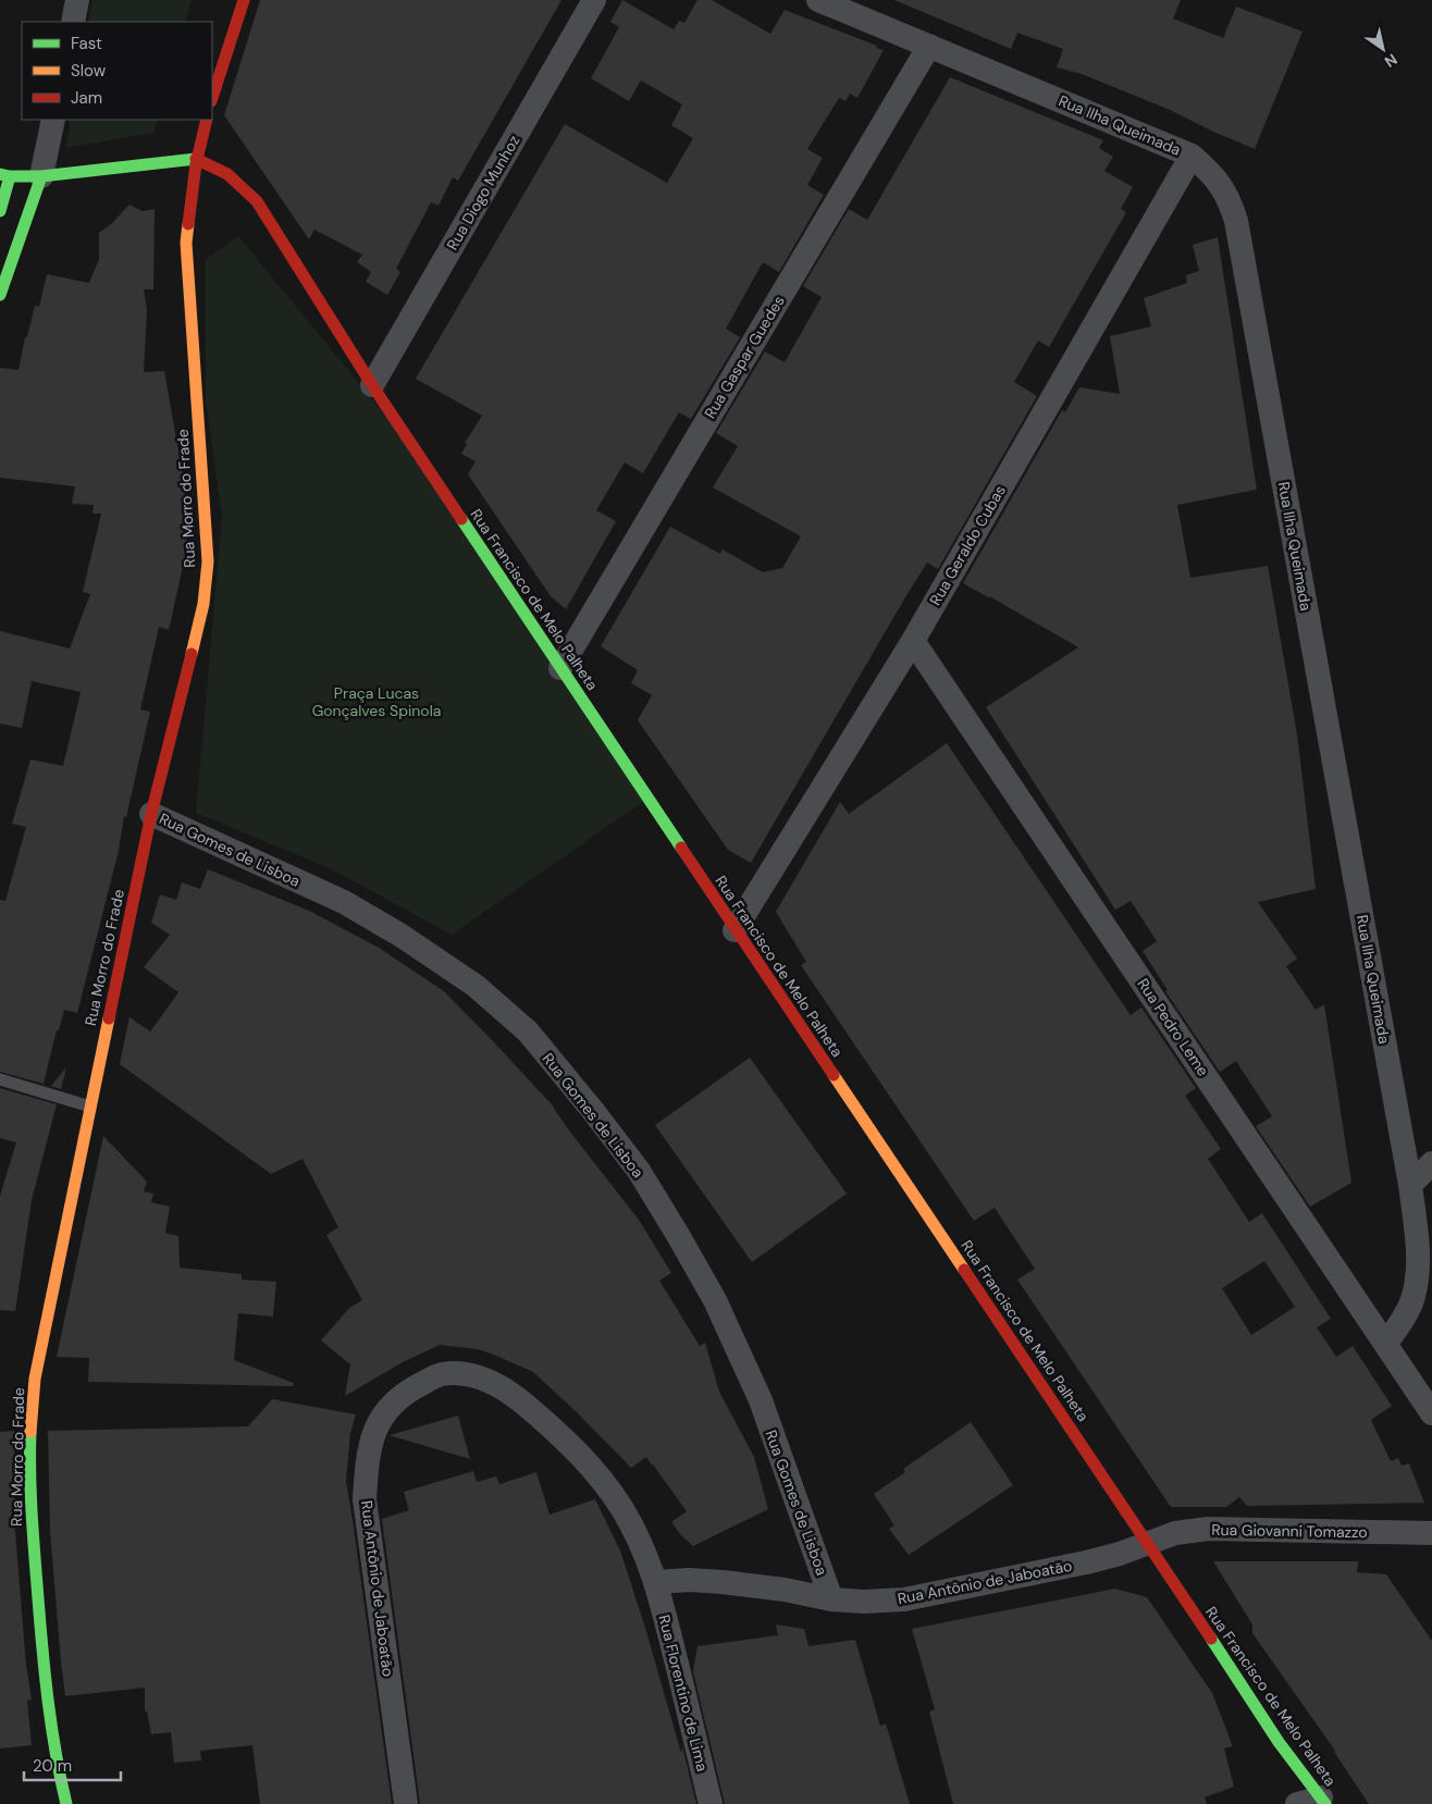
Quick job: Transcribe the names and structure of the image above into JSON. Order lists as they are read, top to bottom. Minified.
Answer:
{"streets":{"main road":["Rua Morro do Frade","Rua Francisco de Melo Palheta"],"street":["Rua Ilha Queimada","Rua Diogo Munhoz","Rua Gaspar Guedes","Rua Geraldo Cubas","Rua Gomes de Lisboa","Rua Pedro Leme","Rua Giovanni Tomazzo","Rua Antônio de Jaboatão","Rua Florentino de Lima"]},"crossings":[["Rua Ilha Queimada","Rua Gaspar Guedes"],["Rua Ilha Queimada","Rua Geraldo Cubas"],["Rua Ilha Queimada","Rua Pedro Leme"],["Rua Diogo Munhoz","Rua Francisco de Melo Palheta"],["Rua Gaspar Guedes","Rua Francisco de Melo Palheta"],["Rua Morro do Frade","Rua Francisco de Melo Palheta"],["Rua Morro do Frade","Rua Gomes de Lisboa"],["Rua Geraldo Cubas","Rua Francisco de Melo Palheta"],["Rua Geraldo Cubas","Rua Pedro Leme"],["Rua Francisco de Melo Palheta","Rua Giovanni Tomazzo"],["Rua Francisco de Melo Palheta","Rua Antônio de Jaboatão"],["Rua Gomes de Lisboa","Rua Antônio de Jaboatão"],["Rua Giovanni Tomazzo","Rua Antônio de Jaboatão"],["Rua Antônio de Jaboatão","Rua Florentino de Lima"]],"parks":["Praça Lucas Gonçalves Spinola"],"legend":["Fast","Slow","Jam"],"scale_bar":"20 m","north":"bottom right"}
